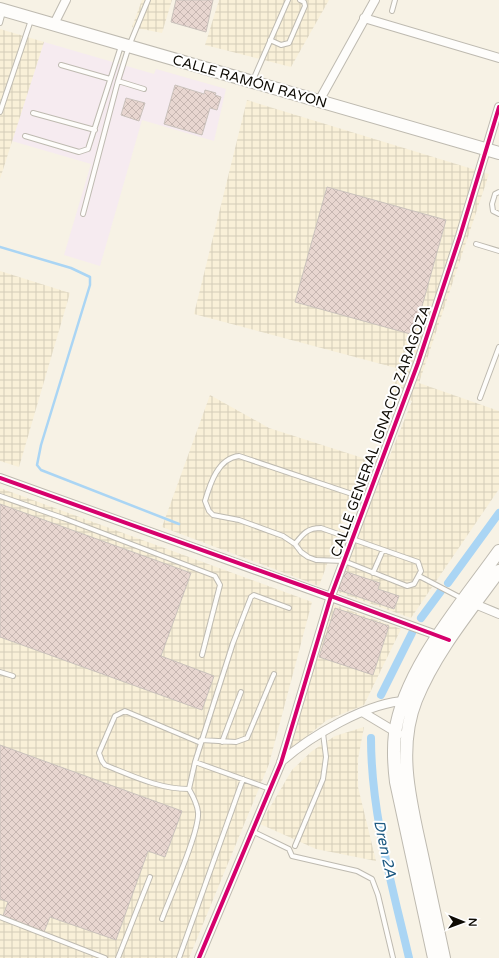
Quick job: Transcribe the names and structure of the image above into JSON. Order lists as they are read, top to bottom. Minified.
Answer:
{"streets":{"main road":["CALLE RAMÓN RAYON"],"street":["CALLE GENERAL IGNACIO ZARAGOZA"]},"crossings":[["CALLE RAMÓN RAYON","CALLE GENERAL IGNACIO ZARAGOZA"]],"water":["Dren 2A"],"north":"right"}
